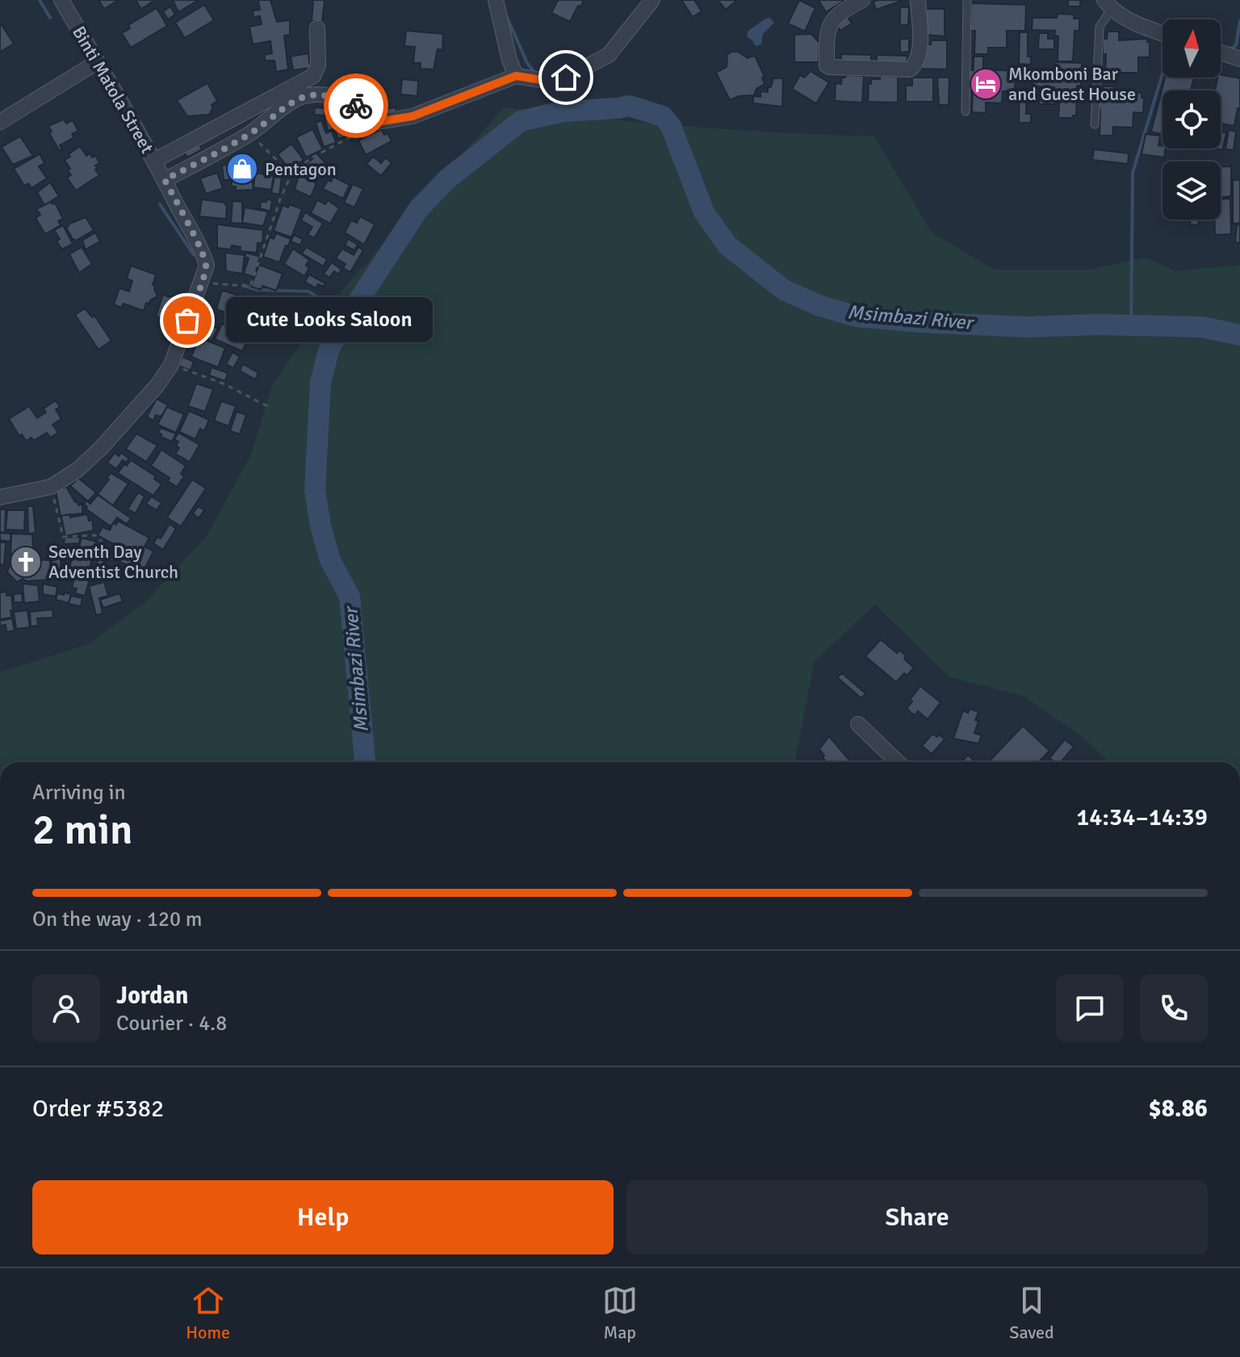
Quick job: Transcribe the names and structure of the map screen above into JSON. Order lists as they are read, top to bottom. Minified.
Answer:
{"streets":{"street":["Binti Matola Street"]},"water":["Msimbazi River"],"places":{"hotel":["Mkomboni Bar and Guest House"],"shop":["Pentagon"],"other":["Cute Looks Saloon"],"church":["Seventh Day Adventist Church"]},"north":"top","page":{"bubble":"Cute Looks Saloon","heading":["2 min","Arriving in","14:34–14:39"],"panel":["Jordan","Courier · 4.8","Order #5382","$8.86"],"bar":"On the way · 120 m","buttons":["Help","Share"],"tabs":["Home","Map","Saved"]}}
